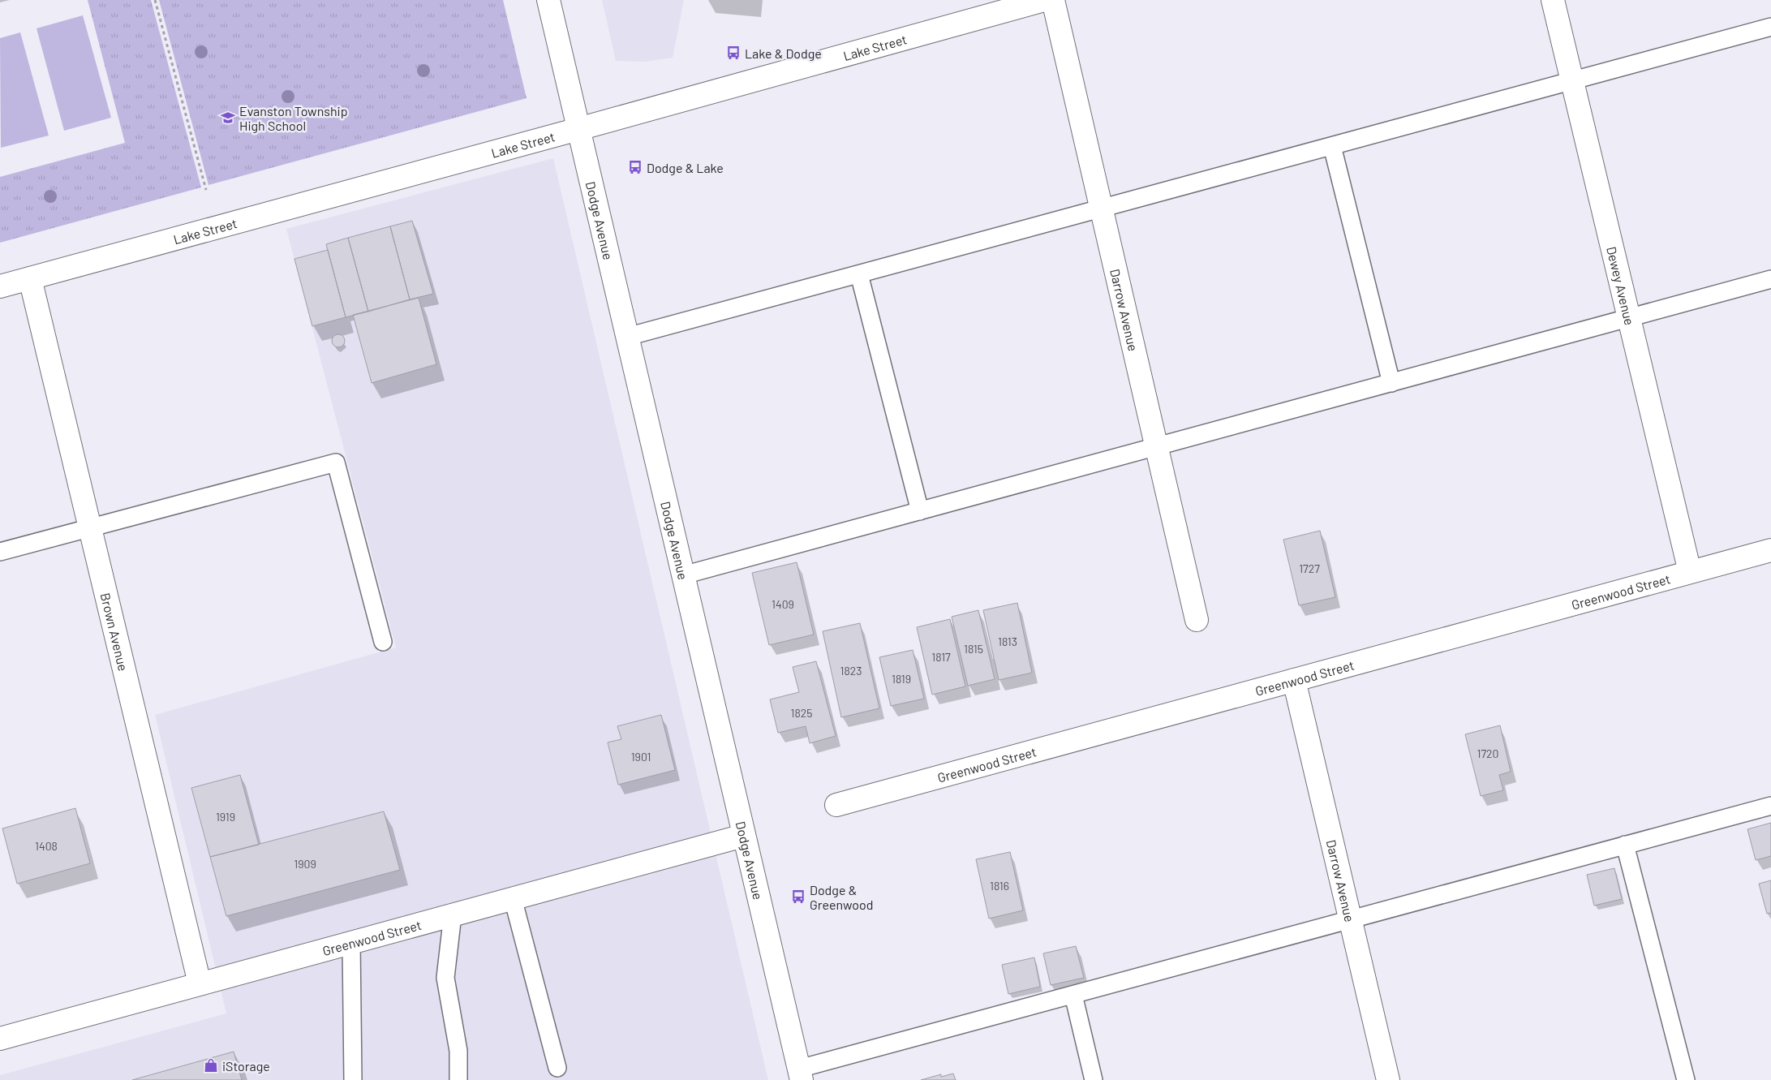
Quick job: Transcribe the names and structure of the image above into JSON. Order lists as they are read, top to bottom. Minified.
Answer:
{"streets":{"street":["Lake Street","Dodge Avenue","Dewey Avenue","Darrow Avenue","Greenwood Street","Brown Avenue"]},"crossings":[["Lake Street","Dodge Avenue"],["Lake Street","Brown Avenue"],["Dodge Avenue","Greenwood Street"],["Dewey Avenue","Greenwood Street"],["Darrow Avenue","Greenwood Street"],["Greenwood Street","Brown Avenue"]],"places":{"bus stop":["Lake & Dodge","Dodge & Lake","Dodge & Greenwood"],"school or university":["Evanston Township High School"],"shop":["iStorage"]},"house_numbers":["1727","1409","1813","1815","1817","1823","1819","1825","1720","1901","1919","1408","1909","1816"]}
